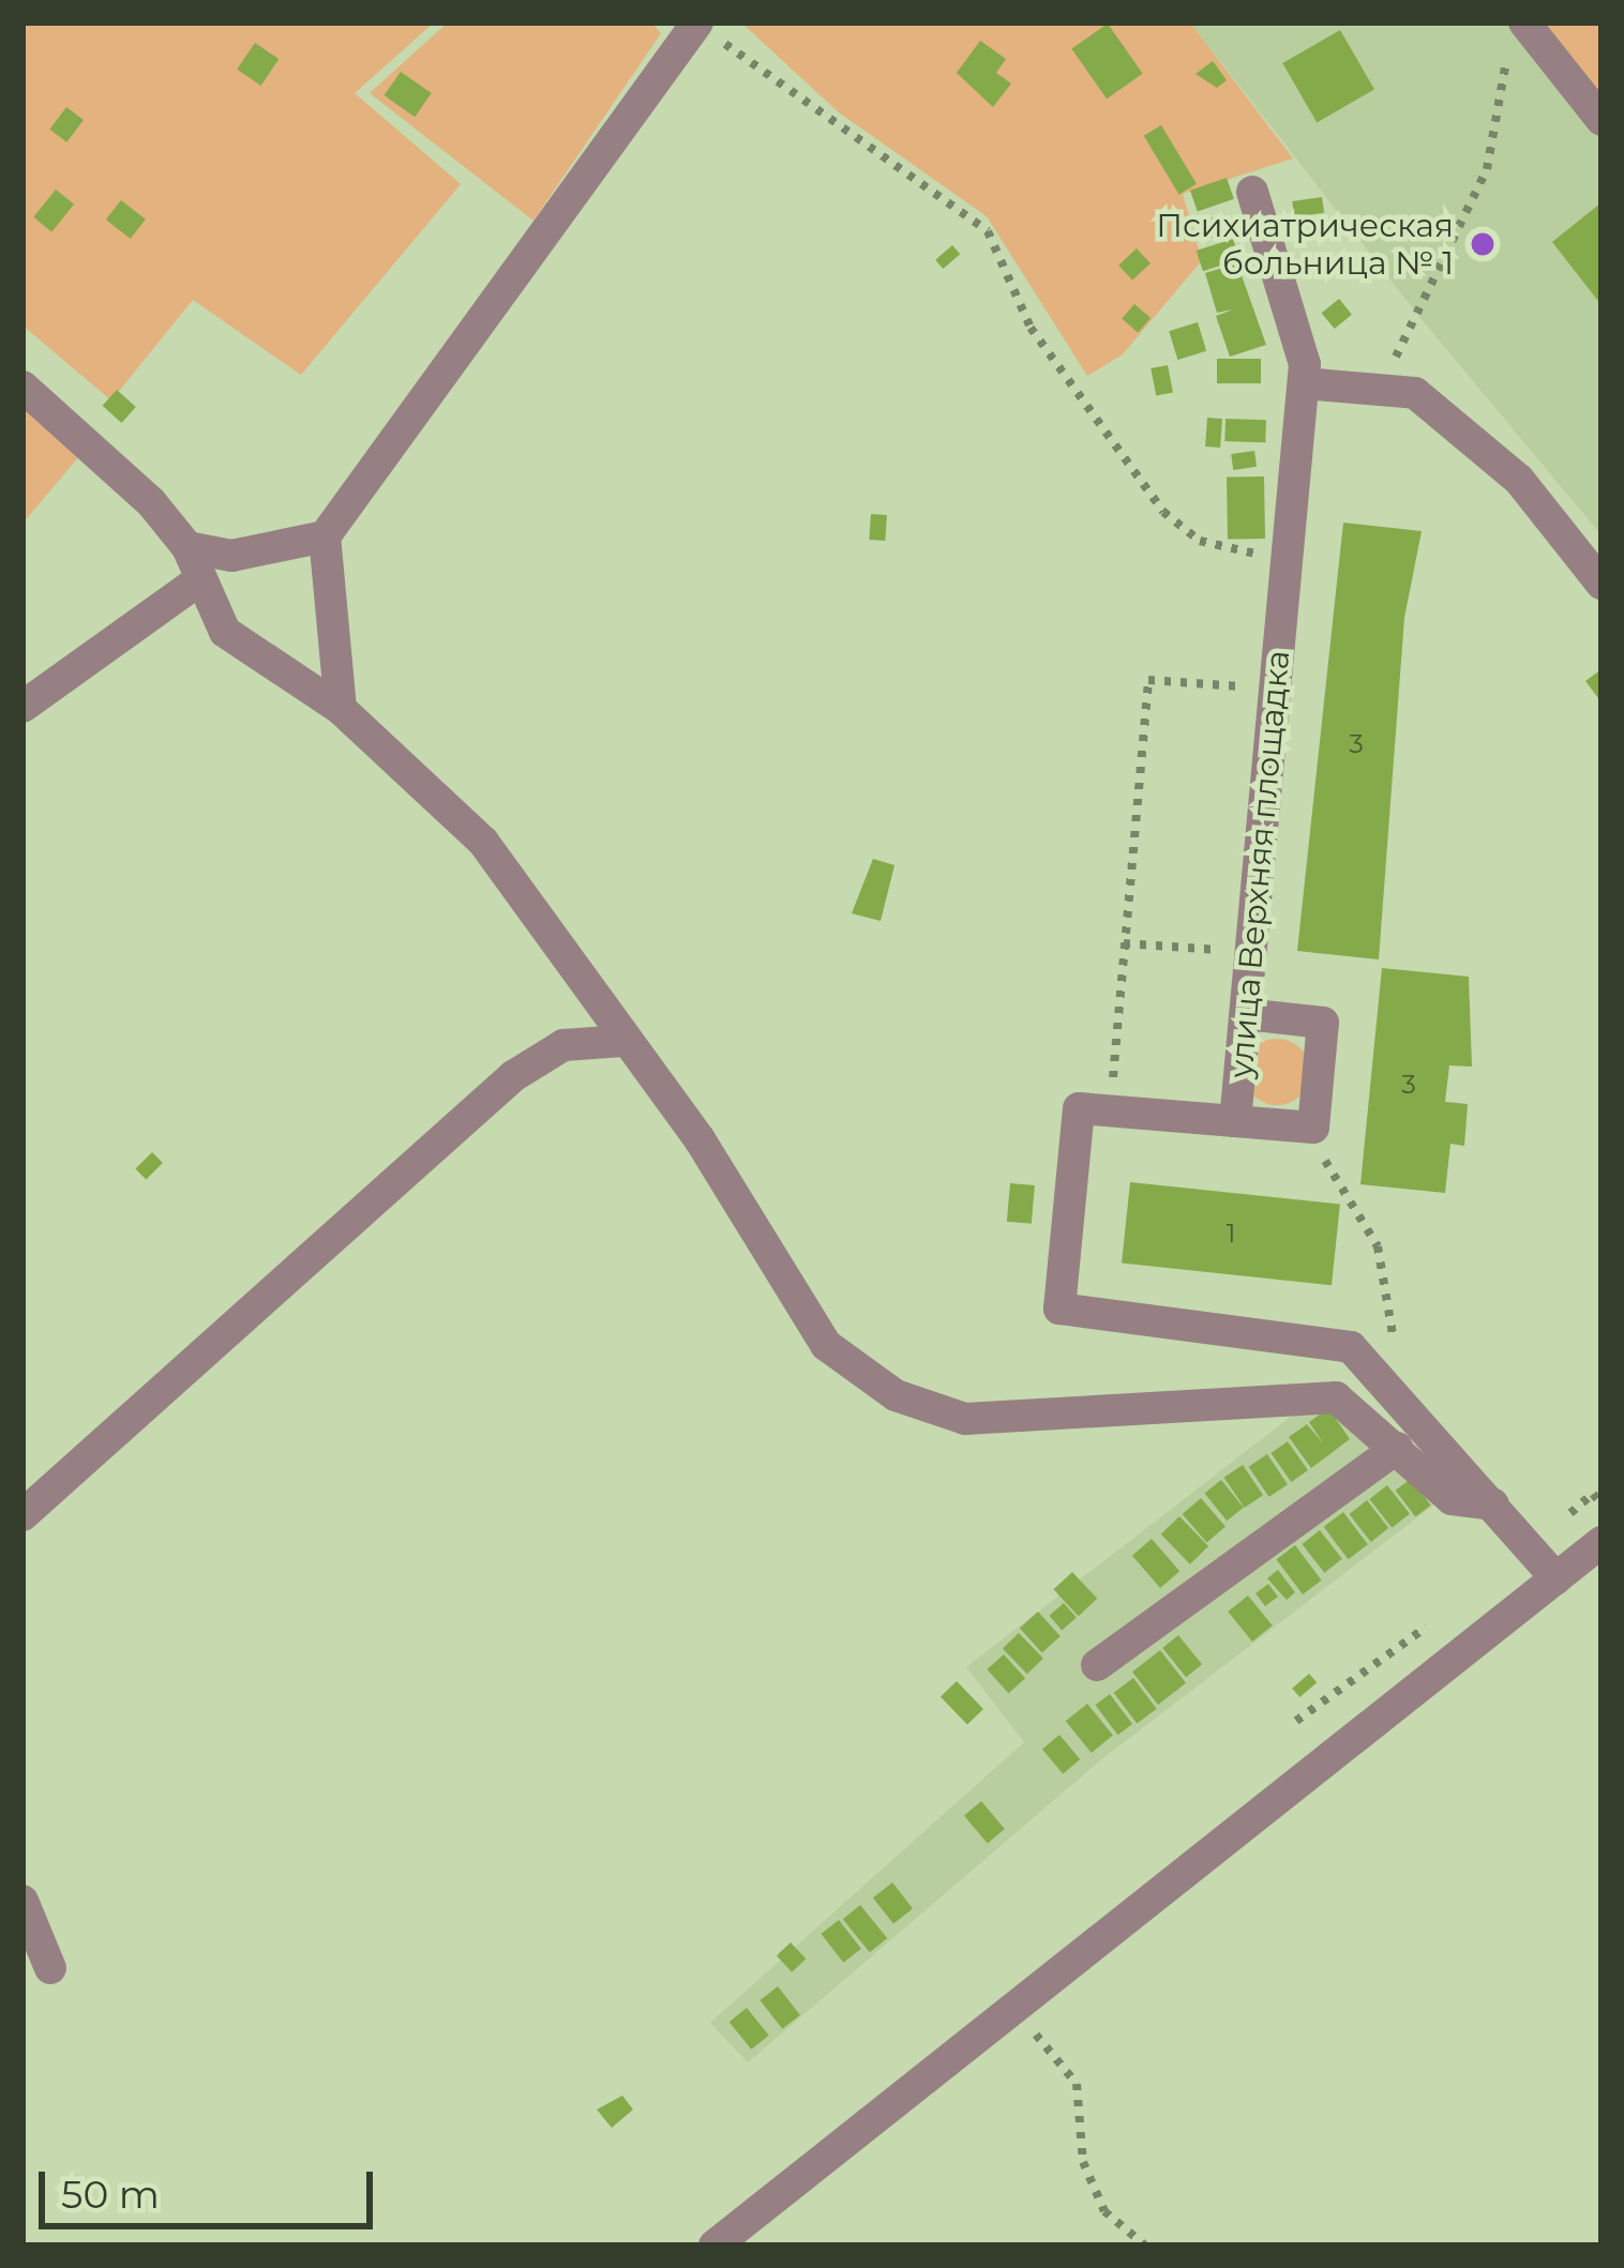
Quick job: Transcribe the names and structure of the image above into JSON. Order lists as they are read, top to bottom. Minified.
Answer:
{"streets":{"street":["улица Верхняя площадка"]},"places":["Психиатрическая больница № 1"],"house_numbers":["3","3","1"],"scale_bar":"50 m"}
